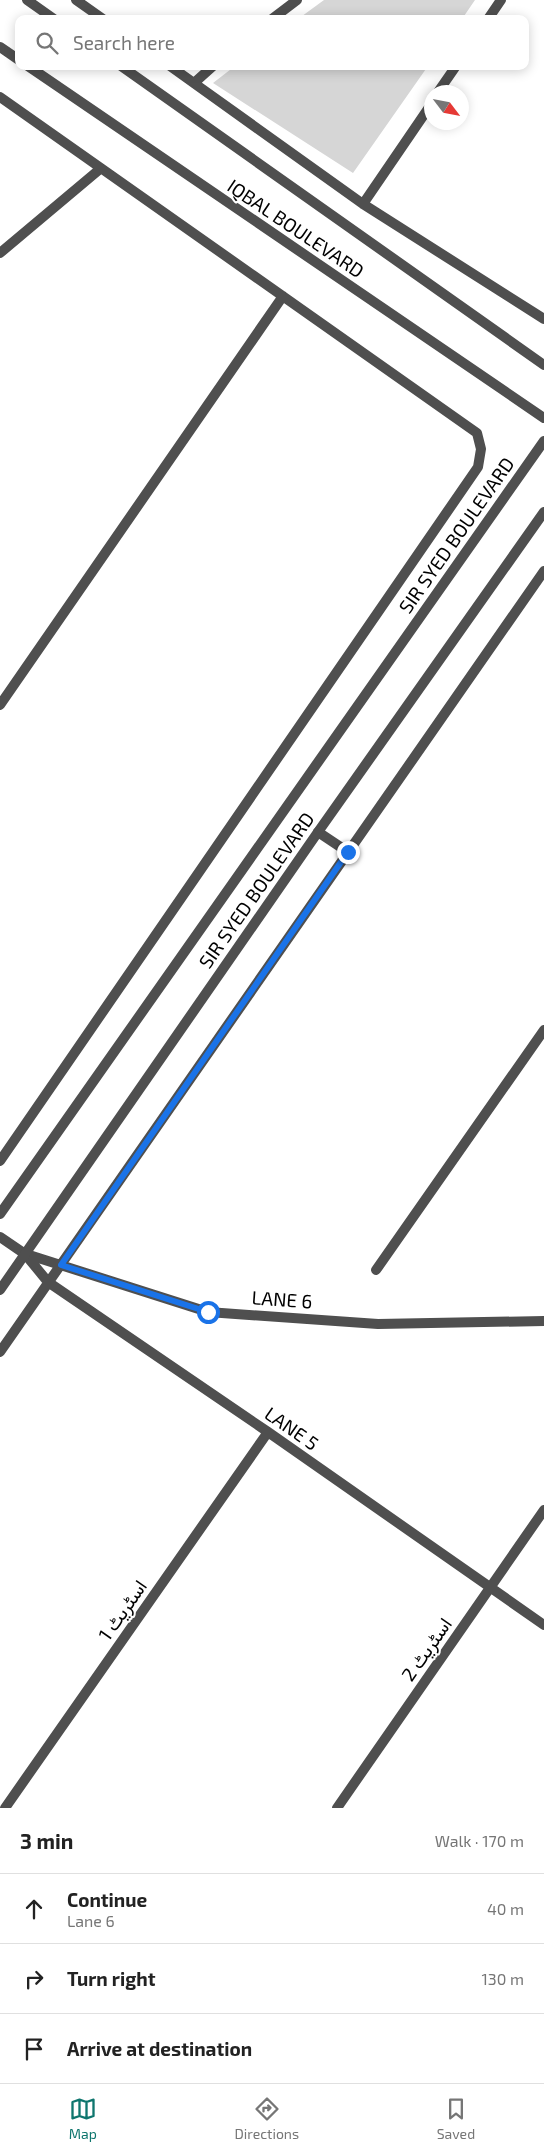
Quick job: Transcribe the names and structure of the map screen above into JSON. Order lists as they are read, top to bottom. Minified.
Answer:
{"streets":{"street":["IQBAL BOULEVARD","SIR SYED BOULEVARD","LANE 6","LANE 5","اسٹریٹ 1","اسٹریٹ 2"]},"crossings":[["SIR SYED BOULEVARD","LANE 6"],["SIR SYED BOULEVARD","LANE 5"],["LANE 6","LANE 5"],["LANE 5","اسٹریٹ 1"],["LANE 5","اسٹریٹ 2"]],"north":"bottom right","page":{"search":"Search here","heading":["3 min","Walk · 170 m"],"list":[["Continue","Lane 6","40 m"],["Turn right","130 m"],"Arrive at destination"],"nav":["Map","Directions","Saved"]}}
